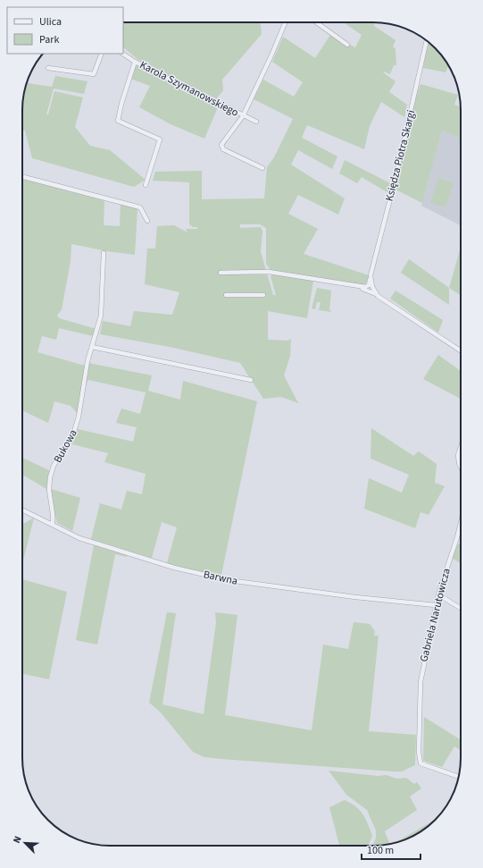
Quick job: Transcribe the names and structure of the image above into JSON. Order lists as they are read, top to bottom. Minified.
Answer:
{"streets":{"street":["Karola Szymanowskiego","Księdza Piotra Skargi","Bukowa","Barwna","Gabriela Narutowicza"]},"crossings":[["Bukowa","Barwna"],["Barwna","Gabriela Narutowicza"]],"legend":["Ulica","Park"],"scale_bar":"100 m","north":"top left"}
